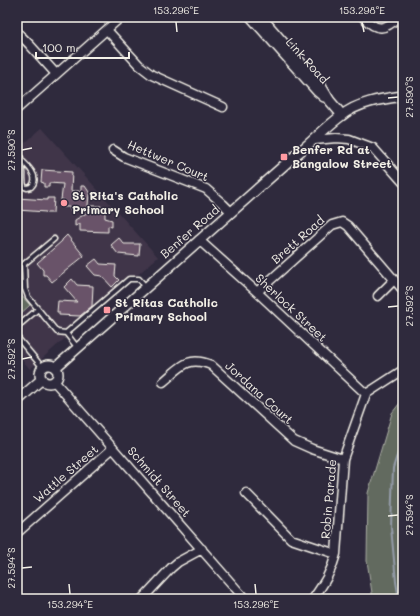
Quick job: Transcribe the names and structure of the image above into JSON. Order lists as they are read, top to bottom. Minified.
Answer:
{"streets":{"street":["Link Road","Hettwer Court","Benfer Road","Brett Road","Sherlock Street","Jordana Court","Wattle Street","Schmidt Street","Robin Parade"]},"crossings":[["Link Road","Benfer Road"],["Hettwer Court","Benfer Road"],["Benfer Road","Sherlock Street"],["Benfer Road","Schmidt Street"],["Brett Road","Sherlock Street"],["Sherlock Street","Robin Parade"],["Jordana Court","Robin Parade"],["Wattle Street","Schmidt Street"]],"places":{"transit":["Benfer Rd at Bangalow Street","St Ritas Catholic Primary School"],"other":["St Rita's Catholic Primary School"]},"scale_bar":"100 m","coordinates":["153.296°E","153.298°E","27.590°S","27.592°S","27.594°S","153.294°E"]}
